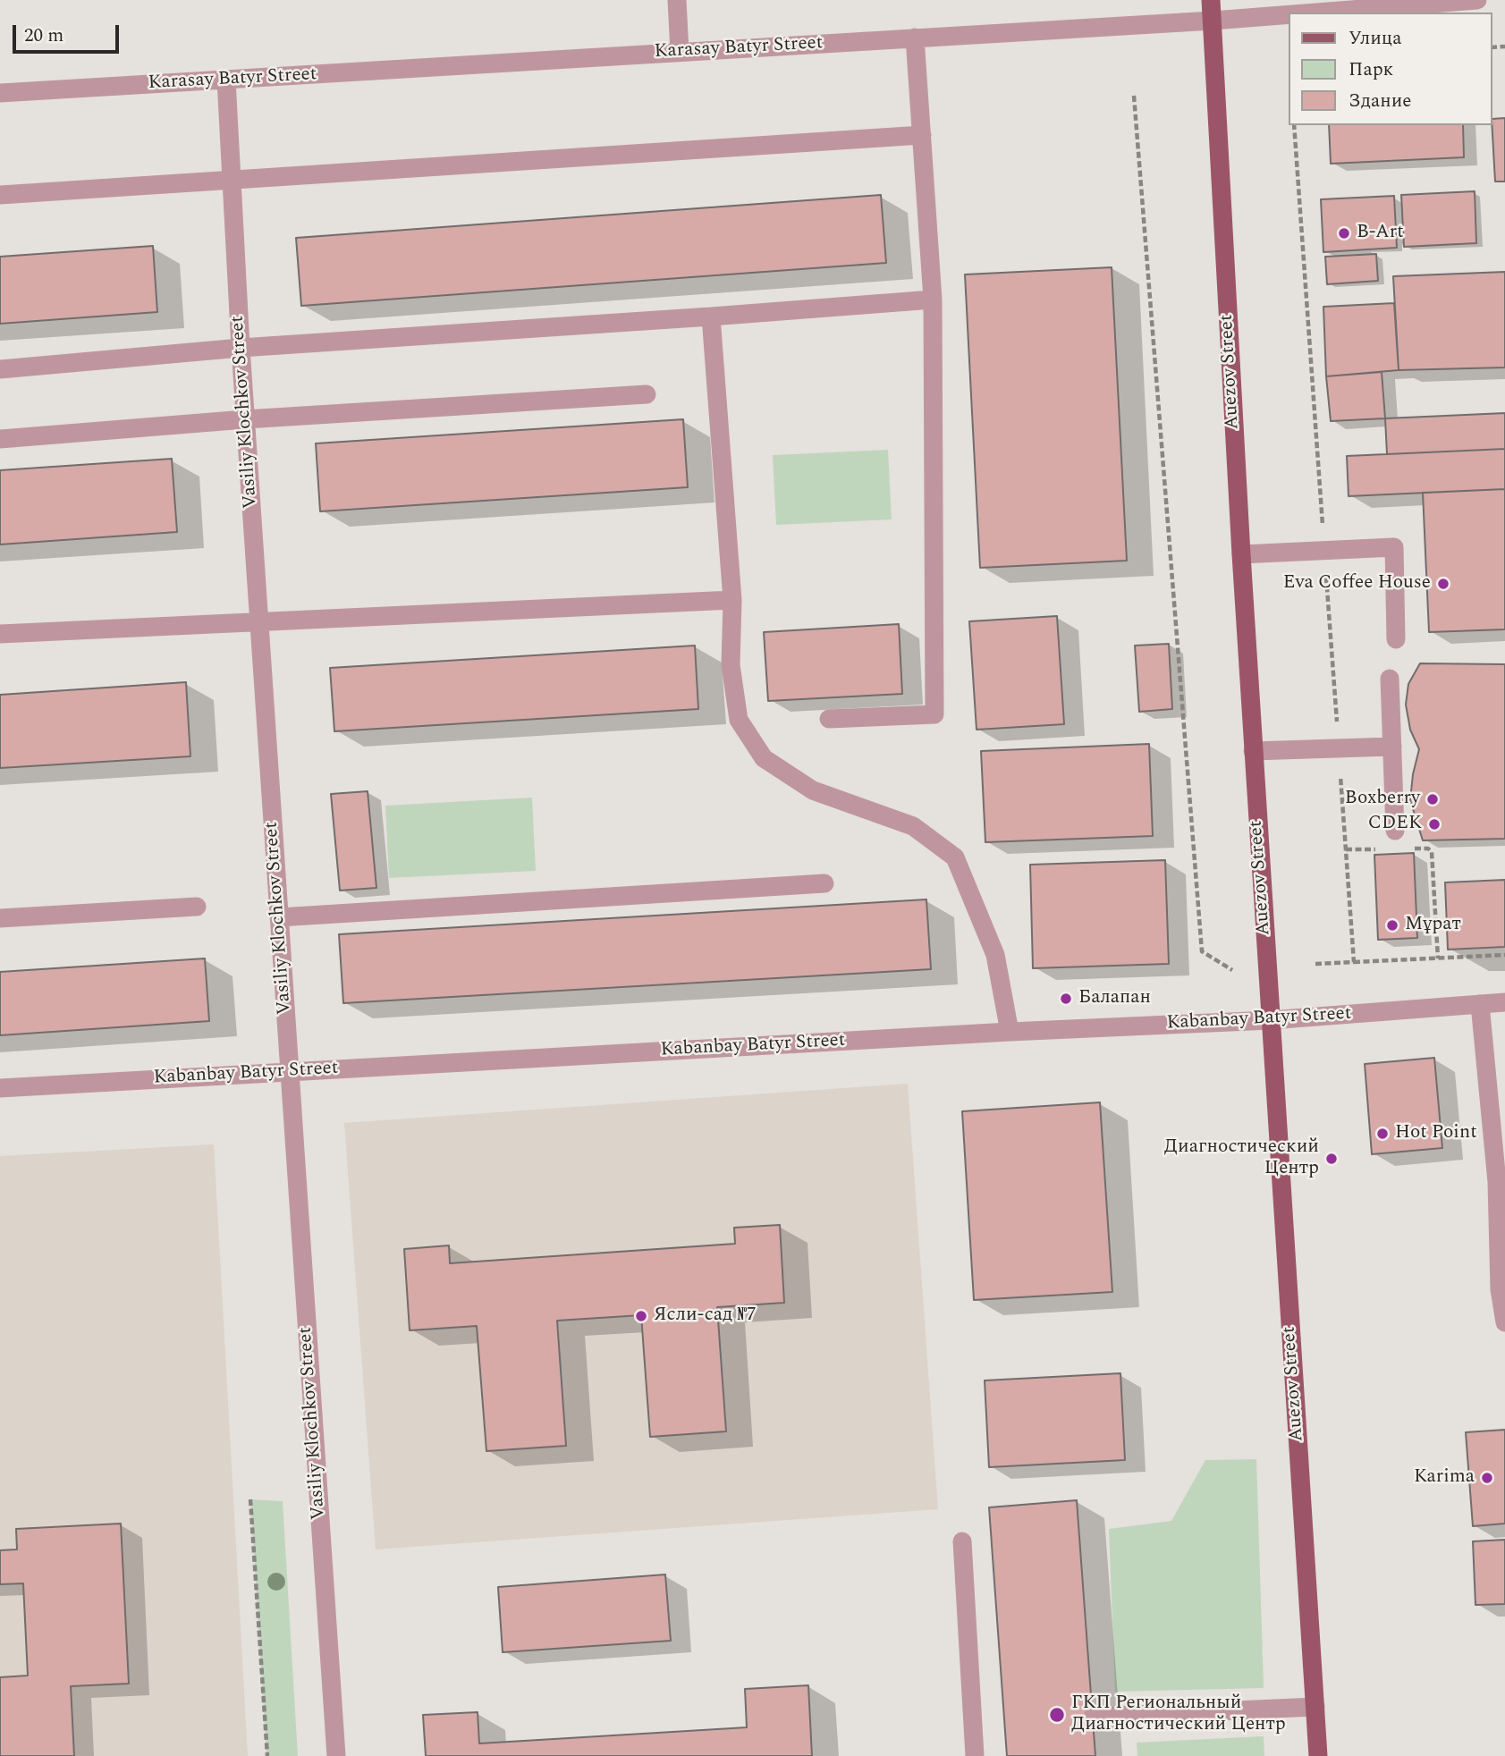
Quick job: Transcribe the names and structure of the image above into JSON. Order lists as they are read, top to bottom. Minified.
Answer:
{"streets":{"main road":["Auezov Street"],"street":["Karasay Batyr Street","Vasiliy Klochkov Street","Kabanbay Batyr Street"]},"crossings":[["Karasay Batyr Street","Auezov Street"],["Karasay Batyr Street","Vasiliy Klochkov Street"],["Auezov Street","Kabanbay Batyr Street"],["Vasiliy Klochkov Street","Kabanbay Batyr Street"]],"places":["B-Art","Eva Coffee House","Boxberry","CDEK","Мұрат","Балапан","Hot Point","Диагностический Центр","Ясли-сад №7","Karima","ГКП Региональный Диагностический Центр"],"legend":["Улица","Парк","Здание"],"scale_bar":"20 m"}
